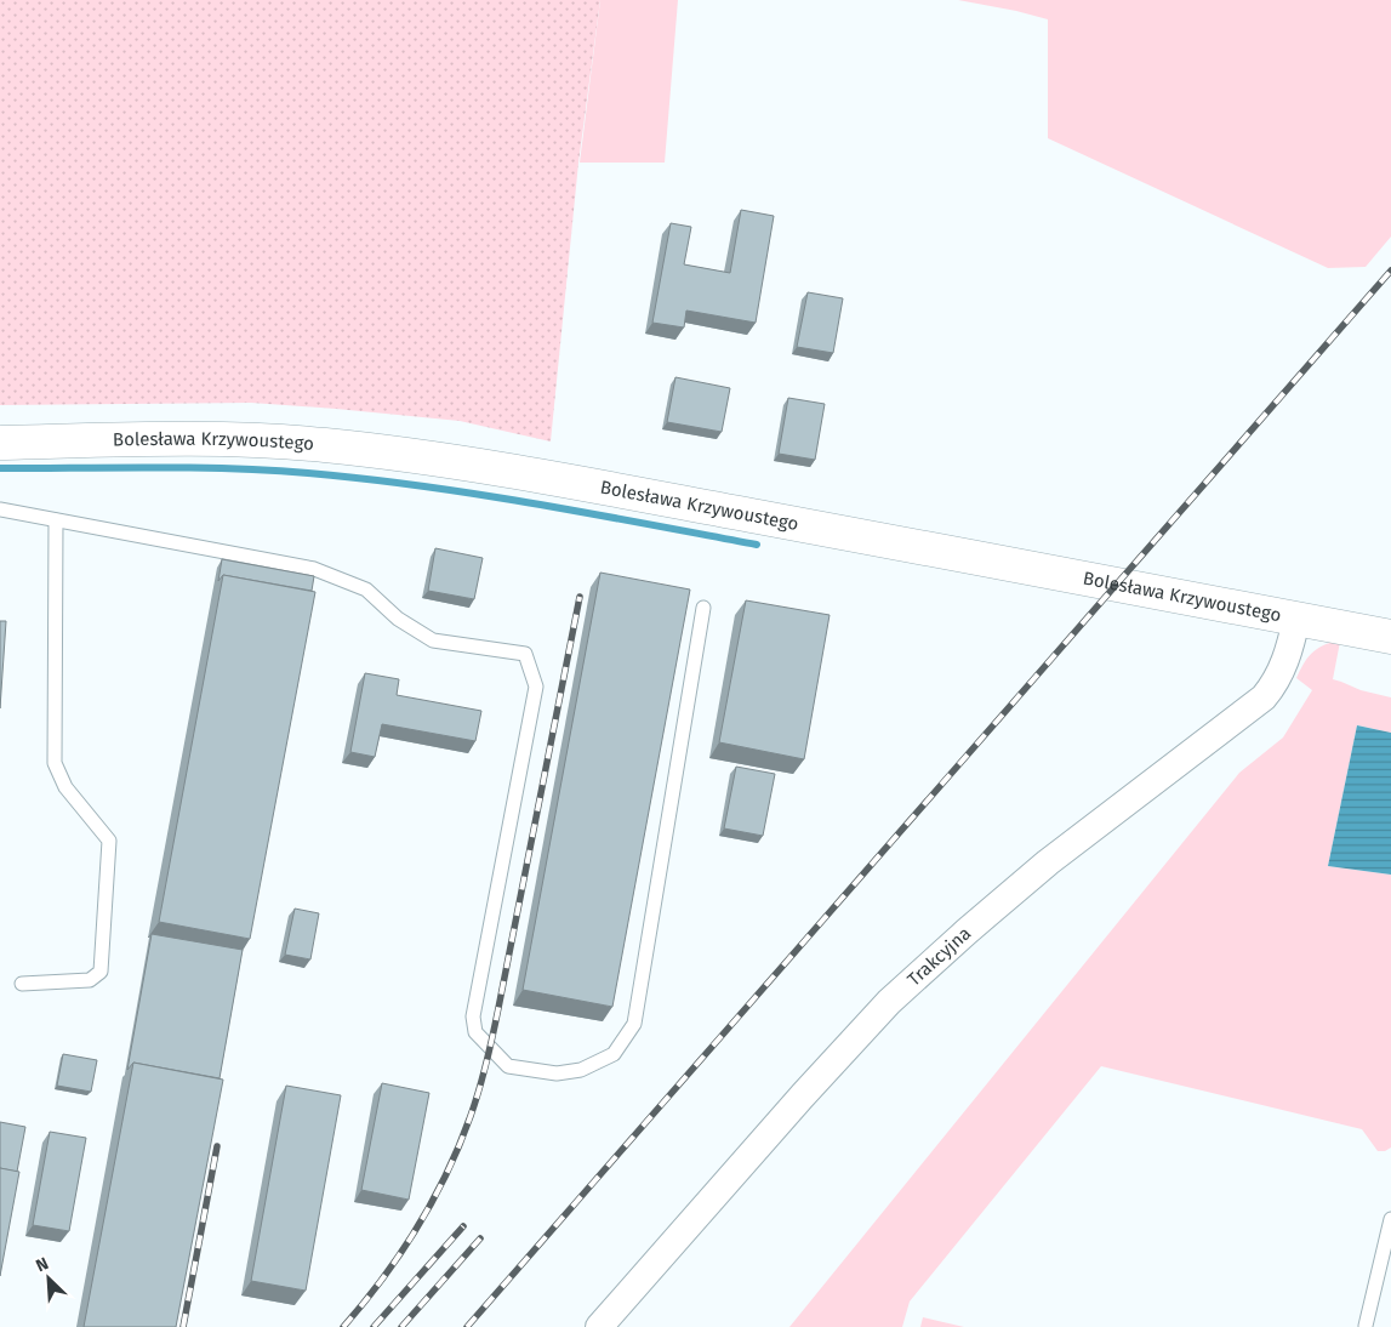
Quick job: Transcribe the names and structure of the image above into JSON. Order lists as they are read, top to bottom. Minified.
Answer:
{"streets":{"street":["Bolesława Krzywoustego","Trakcyjna"]},"crossings":[["Bolesława Krzywoustego","Trakcyjna"]],"north":"top left"}
